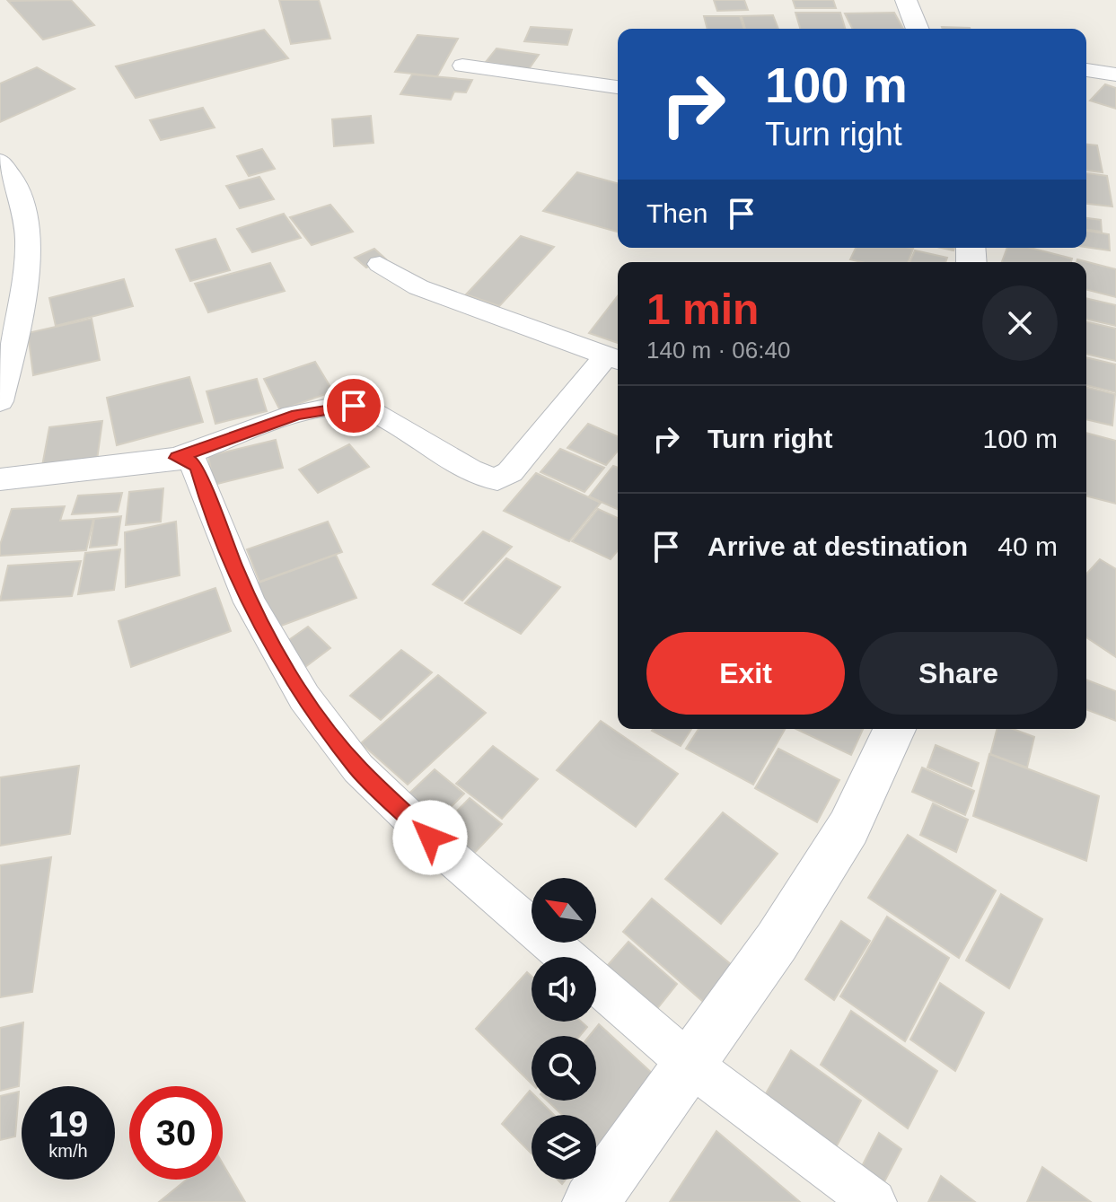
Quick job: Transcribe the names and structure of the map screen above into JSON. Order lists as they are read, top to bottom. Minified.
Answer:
{"north":"top left","page":{"turn":["100 m","Turn right"],"then":"Then","heading":["1 min","140 m · 06:40"],"list":[{"name":"Turn right","value":"100 m"},{"name":"Arrive at destination","value":"40 m"}],"buttons":["Exit","Share"],"speed":"19 km/h","limit":"30"}}
